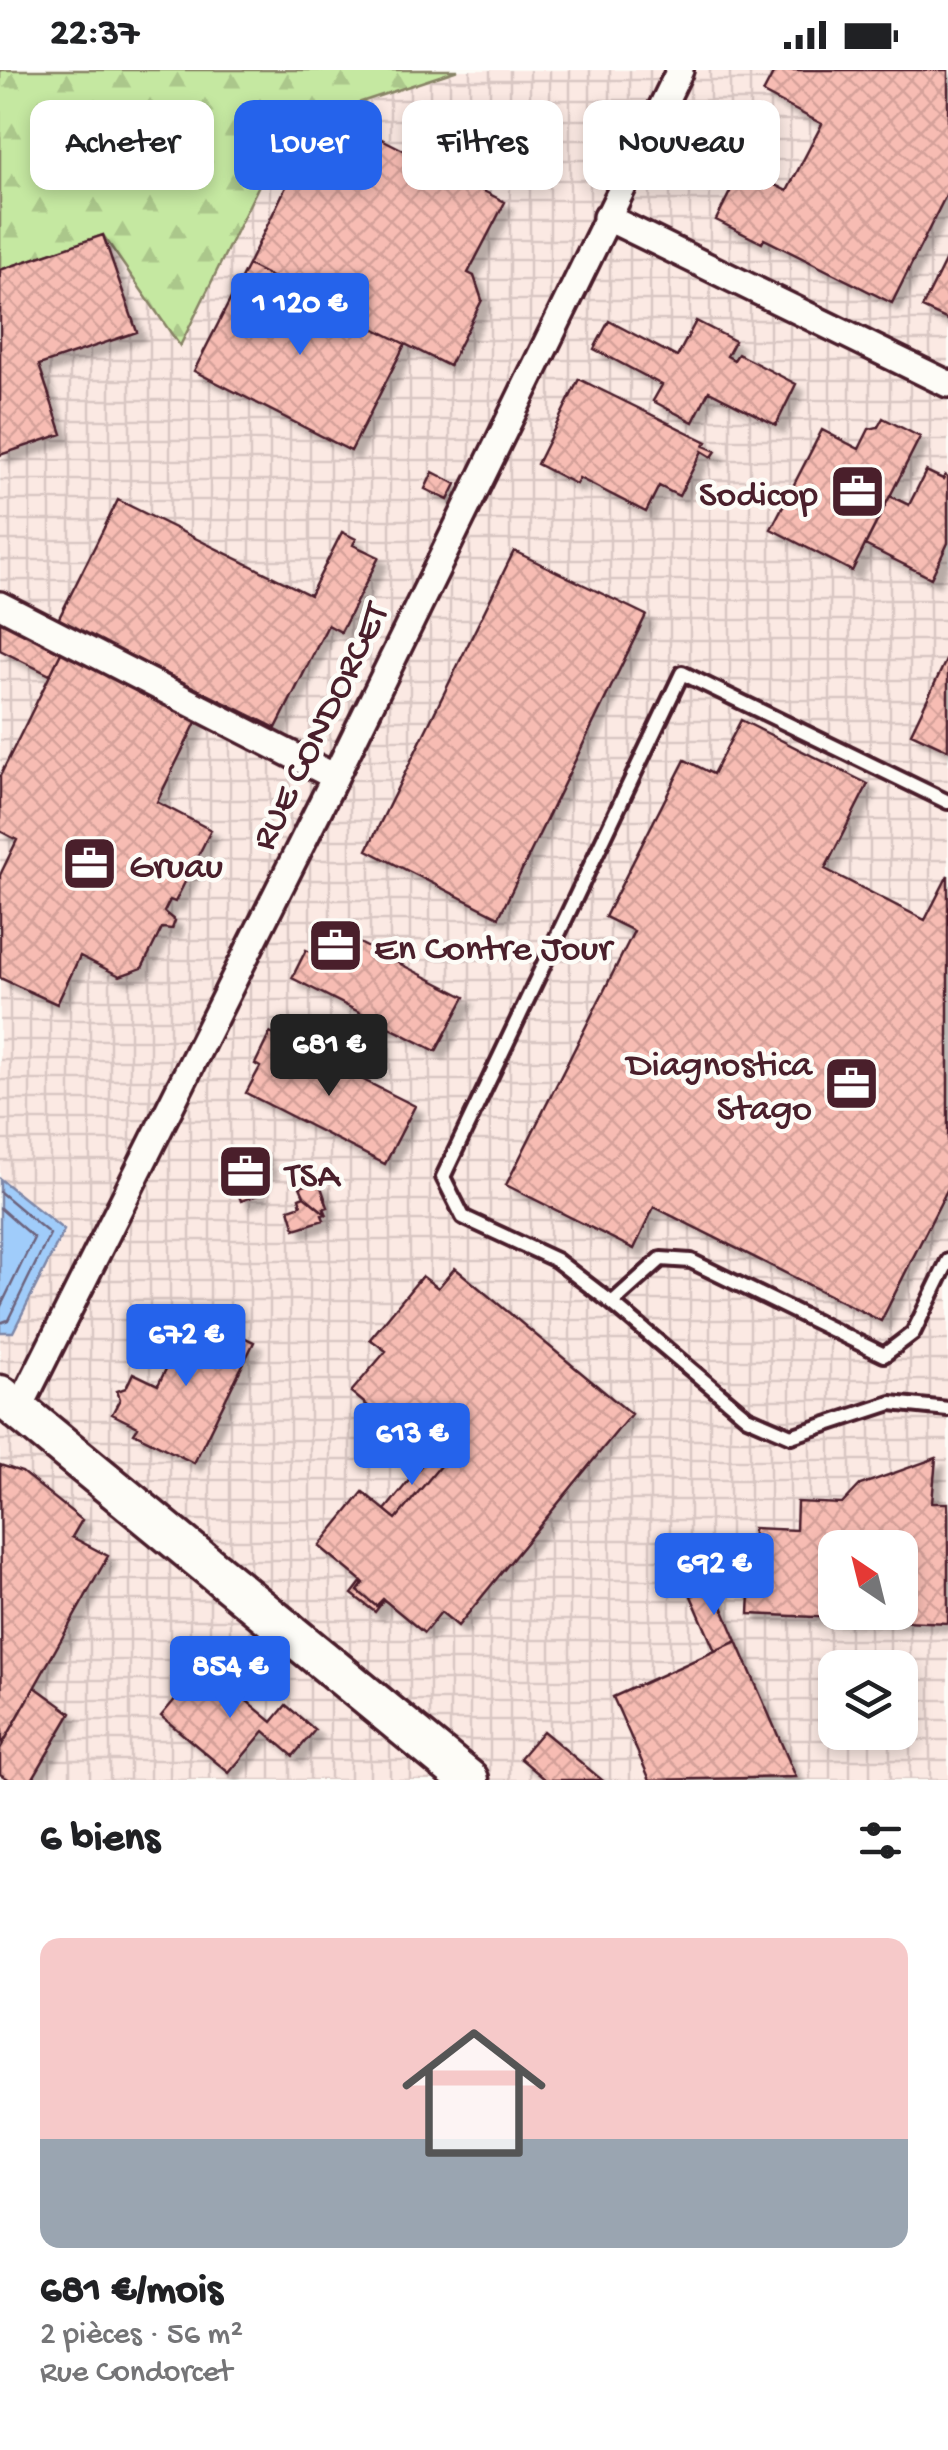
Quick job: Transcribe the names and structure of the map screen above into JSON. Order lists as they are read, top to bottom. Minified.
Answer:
{"streets":{"street":["RUE CONDORCET"]},"places":{"office":["Sodicop","Gruau","En Contre Jour","Diagnostica Stago","TSA"]},"north":"top left","page":{"status":"22:37","chip":["Acheter","Louer","Filtres","Nouveau"],"price":["1 120 €","681 €","672 €","613 €","692 €","854 €"],"heading":"6 biens","list":[{"name":"681 €/mois","note":"2 pièces · 56 m² · Rue Condorcet"}]}}
